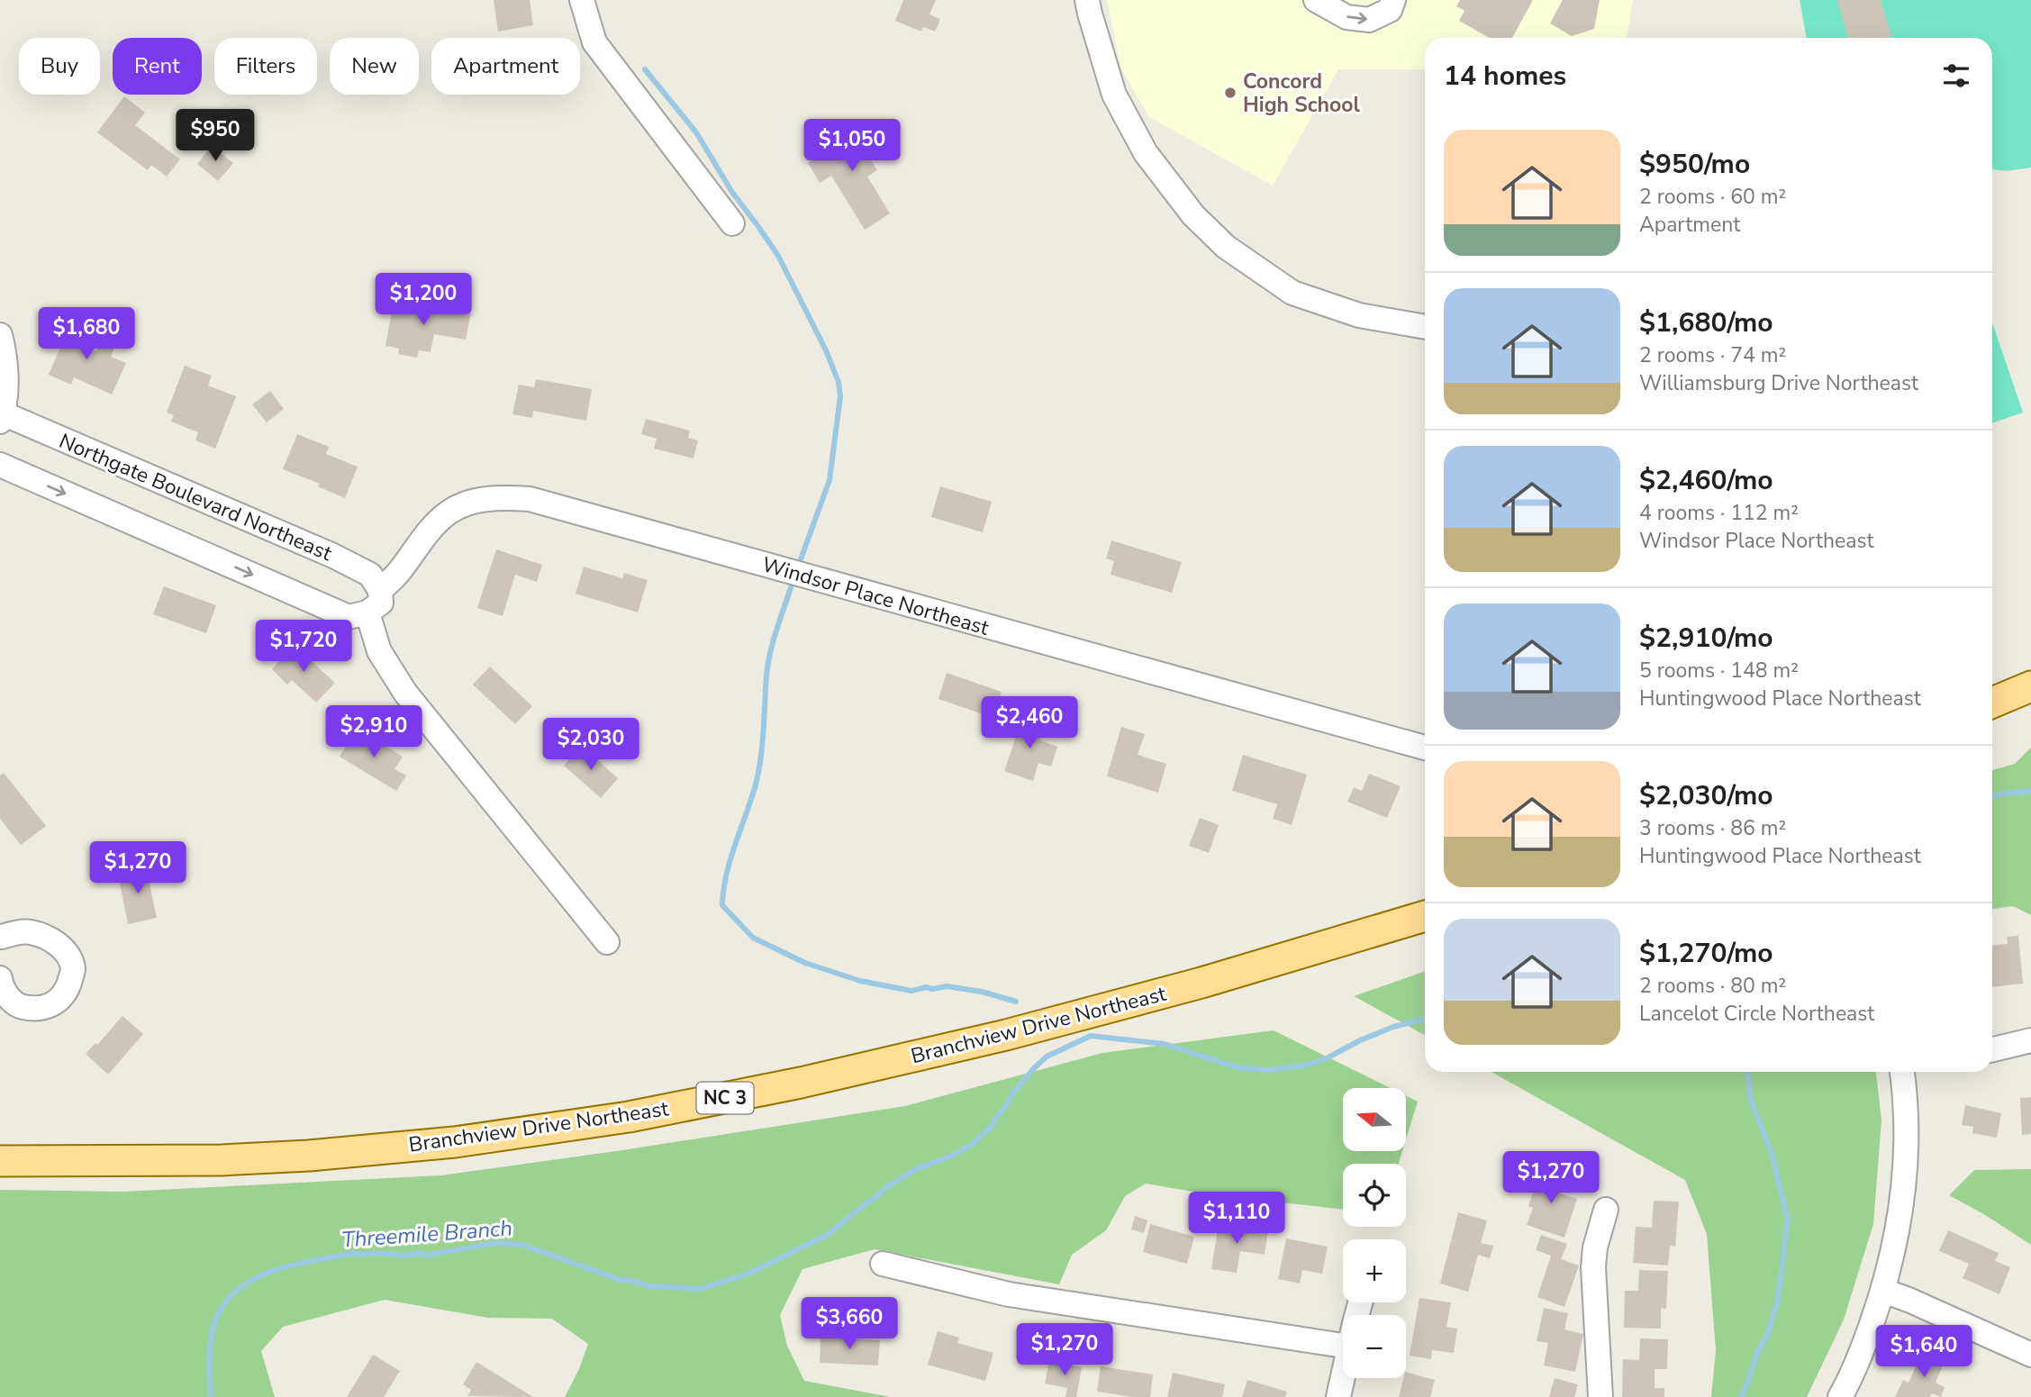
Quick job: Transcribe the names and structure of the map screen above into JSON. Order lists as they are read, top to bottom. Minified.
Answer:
{"streets":{"main road":["Branchview Drive Northeast","NC 3"],"street":["Northgate Boulevard Northeast","Windsor Place Northeast"]},"crossings":[["Northgate Boulevard Northeast","Windsor Place Northeast"]],"water":["Threemile Branch"],"places":["Concord High School"],"north":"left","page":{"chip":["Buy","Rent","Filters","New","Apartment"],"heading":"14 homes","price":["$950","$1,050","$1,200","$1,680","$1,720","$2,460","$2,910","$2,030","$1,270","$1,270","$1,110","$3,660","$1,270","$1,640"],"list":[{"name":"$950/mo","note":"2 rooms · 60 m² · Apartment"},{"name":"$1,680/mo","note":"2 rooms · 74 m² · Williamsburg Drive Northeast"},{"name":"$2,460/mo","note":"4 rooms · 112 m² · Windsor Place Northeast"},{"name":"$2,910/mo","note":"5 rooms · 148 m² · Huntingwood Place Northeast"},{"name":"$2,030/mo","note":"3 rooms · 86 m² · Huntingwood Place Northeast"},{"name":"$1,270/mo","note":"2 rooms · 80 m² · Lancelot Circle Northeast"}],"map_buttons":["+","−"]}}
